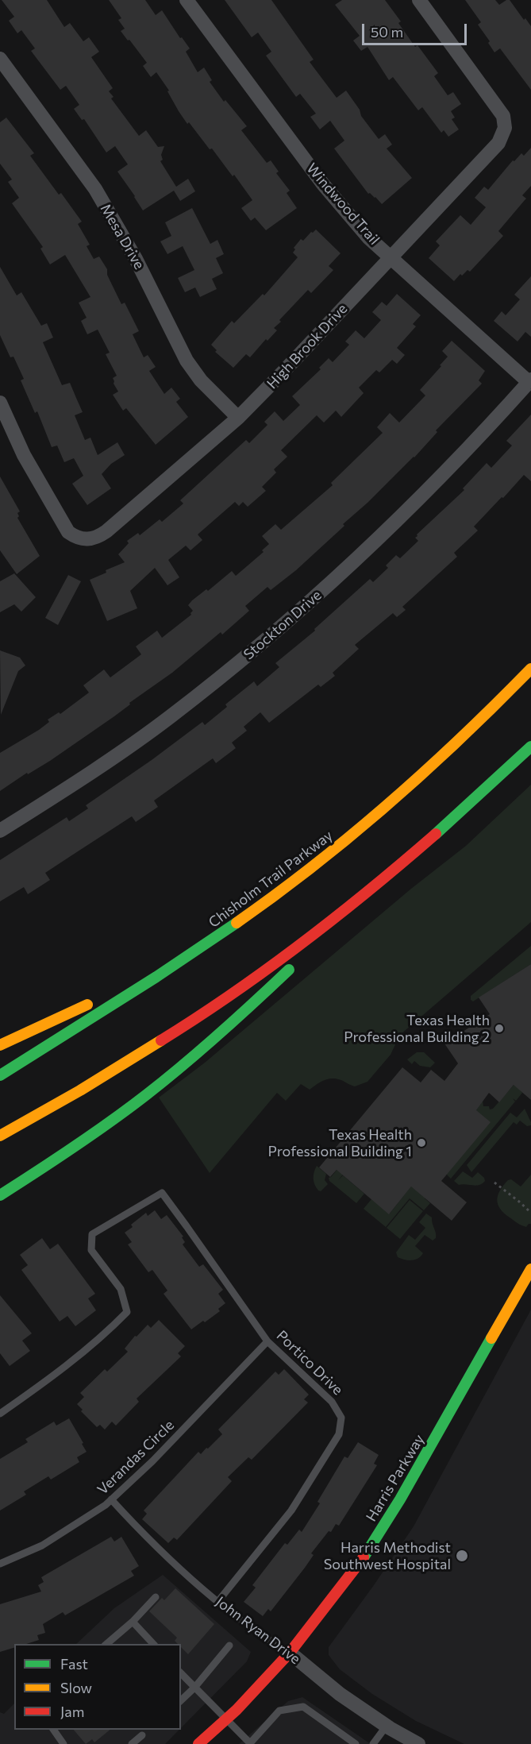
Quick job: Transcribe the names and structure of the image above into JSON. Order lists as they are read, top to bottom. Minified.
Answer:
{"streets":{"main road":["Chisholm Trail Parkway","Harris Parkway"],"street":["Windwood Trail","Mesa Drive","High Brook Drive","Stockton Drive","John Ryan Drive"],"lane":["Portico Drive","Verandas Circle"]},"crossings":[["Windwood Trail","High Brook Drive"],["Windwood Trail","Stockton Drive"],["Mesa Drive","High Brook Drive"],["Portico Drive","Verandas Circle"],["Portico Drive","John Ryan Drive"],["Verandas Circle","John Ryan Drive"],["Harris Parkway","John Ryan Drive"]],"places":["Texas Health Professional Building 2","Texas Health Professional Building 1","Harris Methodist Southwest Hospital"],"legend":["Fast","Slow","Jam"],"scale_bar":"50 m"}
